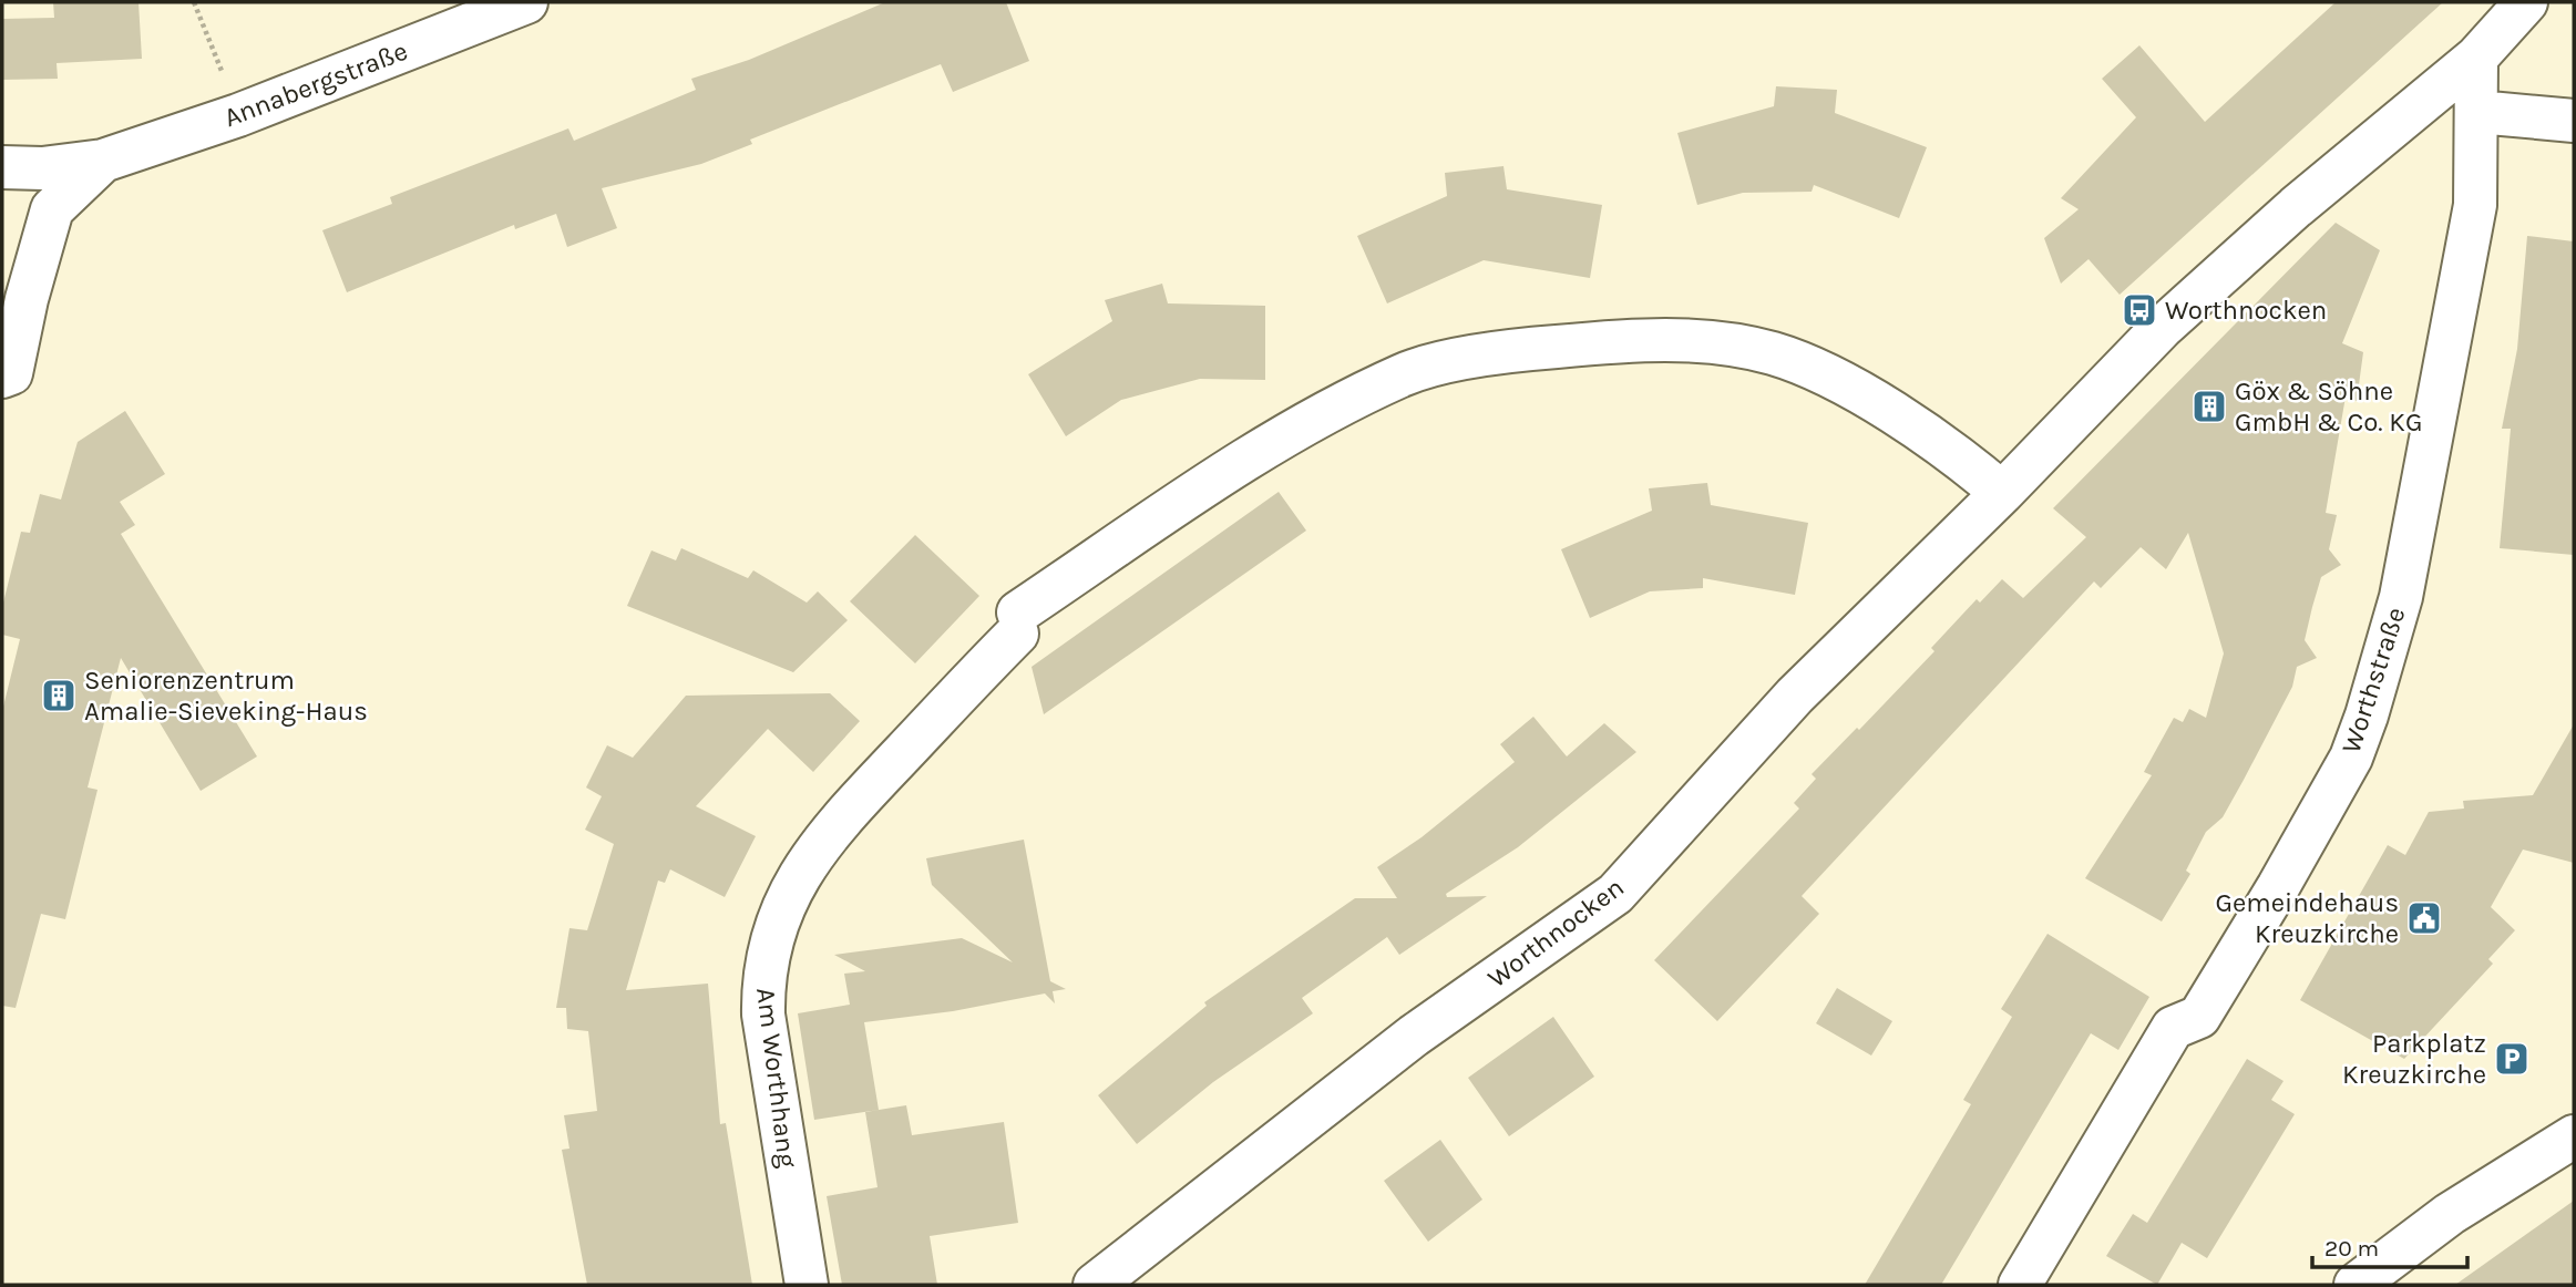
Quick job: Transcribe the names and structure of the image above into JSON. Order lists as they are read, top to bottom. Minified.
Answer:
{"streets":{"street":["Annabergstraße","Worthstraße","Worthnocken","Am Worthhang"]},"crossings":[["Worthstraße","Worthnocken"],["Worthnocken","Am Worthhang"]],"places":{"bus stop":["Worthnocken"],"building":["Göx & Söhne GmbH & Co. KG","Seniorenzentrum Amalie-Sieveking-Haus"],"public building":["Gemeindehaus Kreuzkirche"],"parking":["Parkplatz Kreuzkirche"]},"scale_bar":"20 m"}
